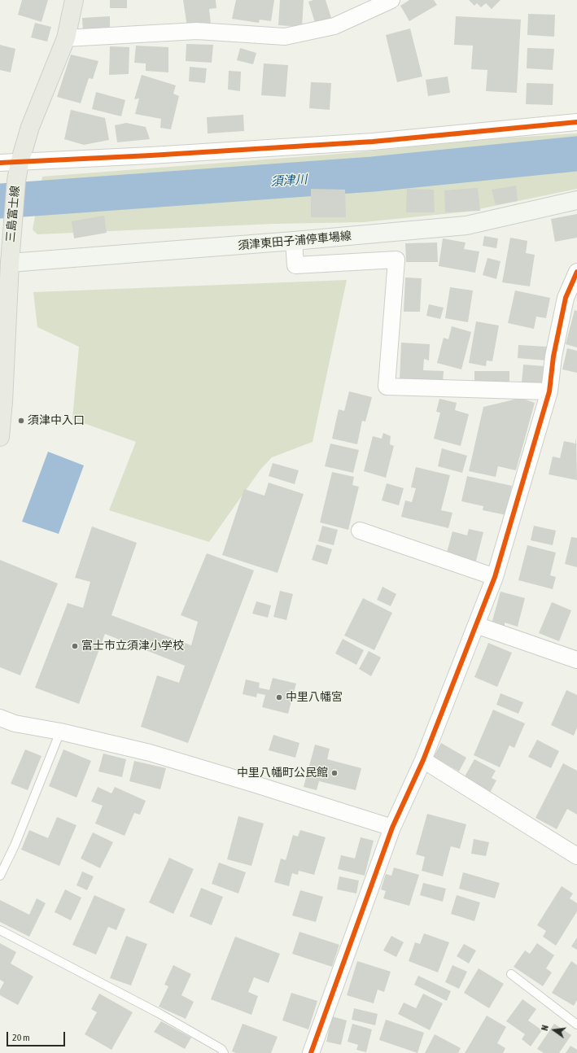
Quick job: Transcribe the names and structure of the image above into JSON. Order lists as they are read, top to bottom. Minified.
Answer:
{"streets":{"main road":["三島富士線","須津東田子浦停車場線"]},"crossings":[["三島富士線","須津東田子浦停車場線"]],"water":["須津川"],"places":["須津中入口","富士市立須津小学校","中里八幡宮","中里八幡町公民館"],"scale_bar":"20 m","north":"left"}
